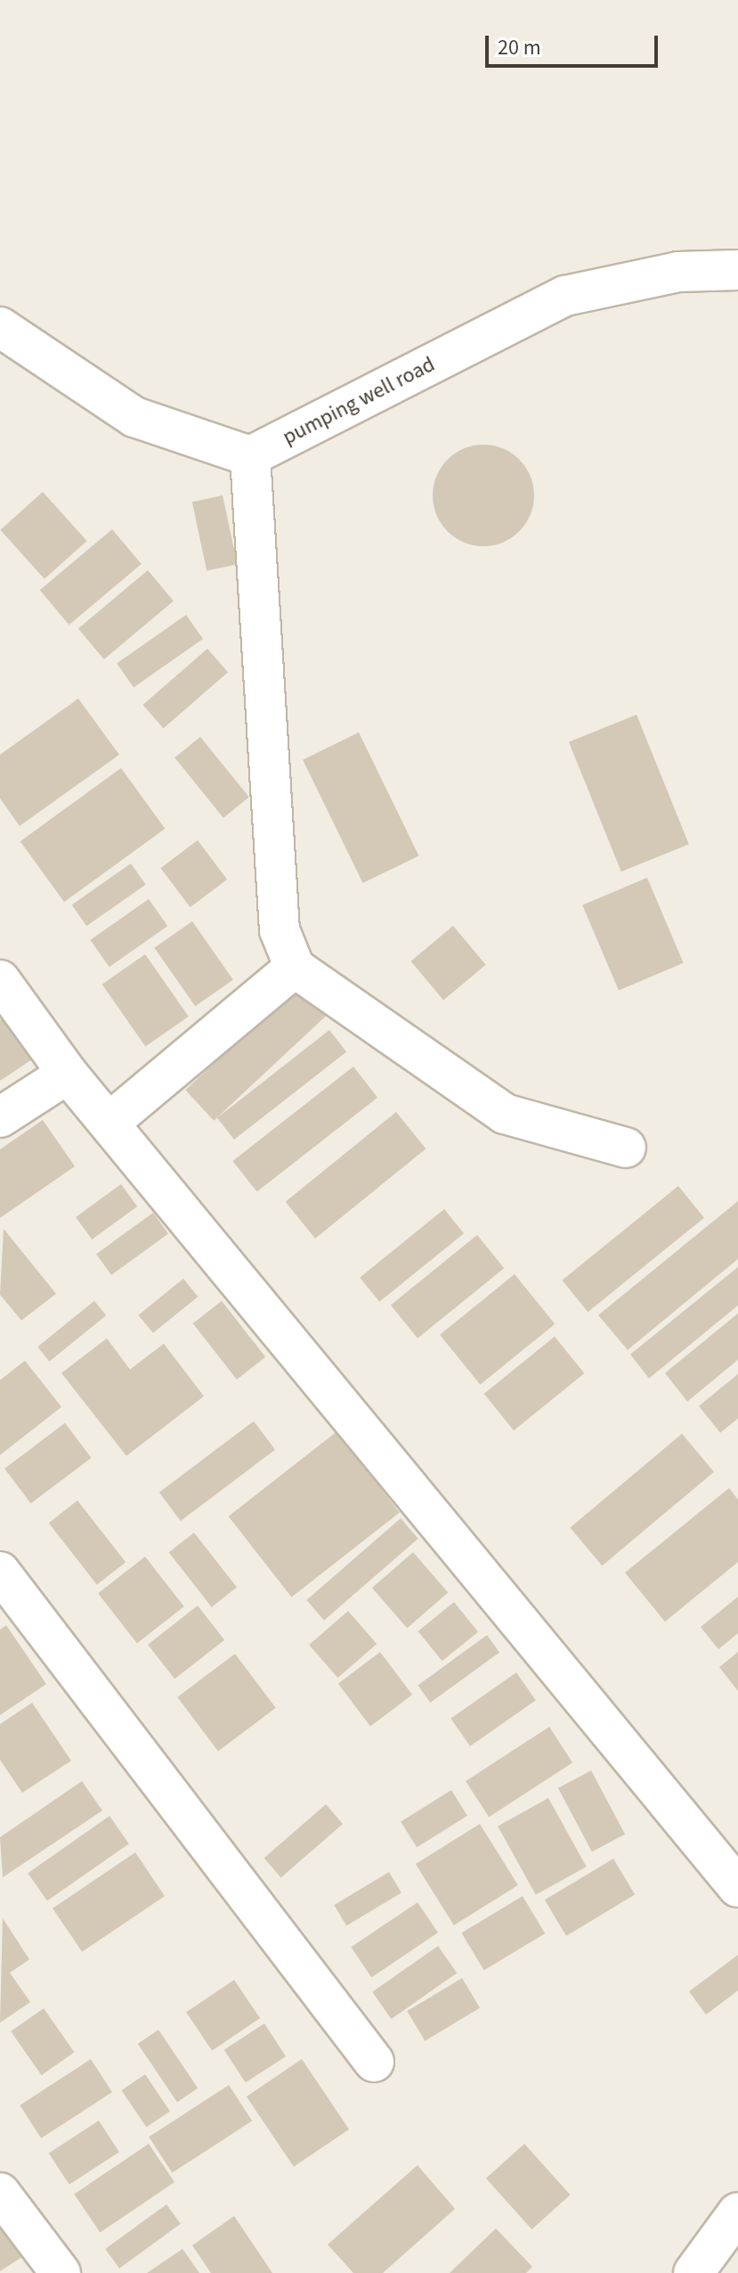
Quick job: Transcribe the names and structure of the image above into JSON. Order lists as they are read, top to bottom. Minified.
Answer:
{"streets":{"street":["pumping well road"]},"scale_bar":"20 m"}
